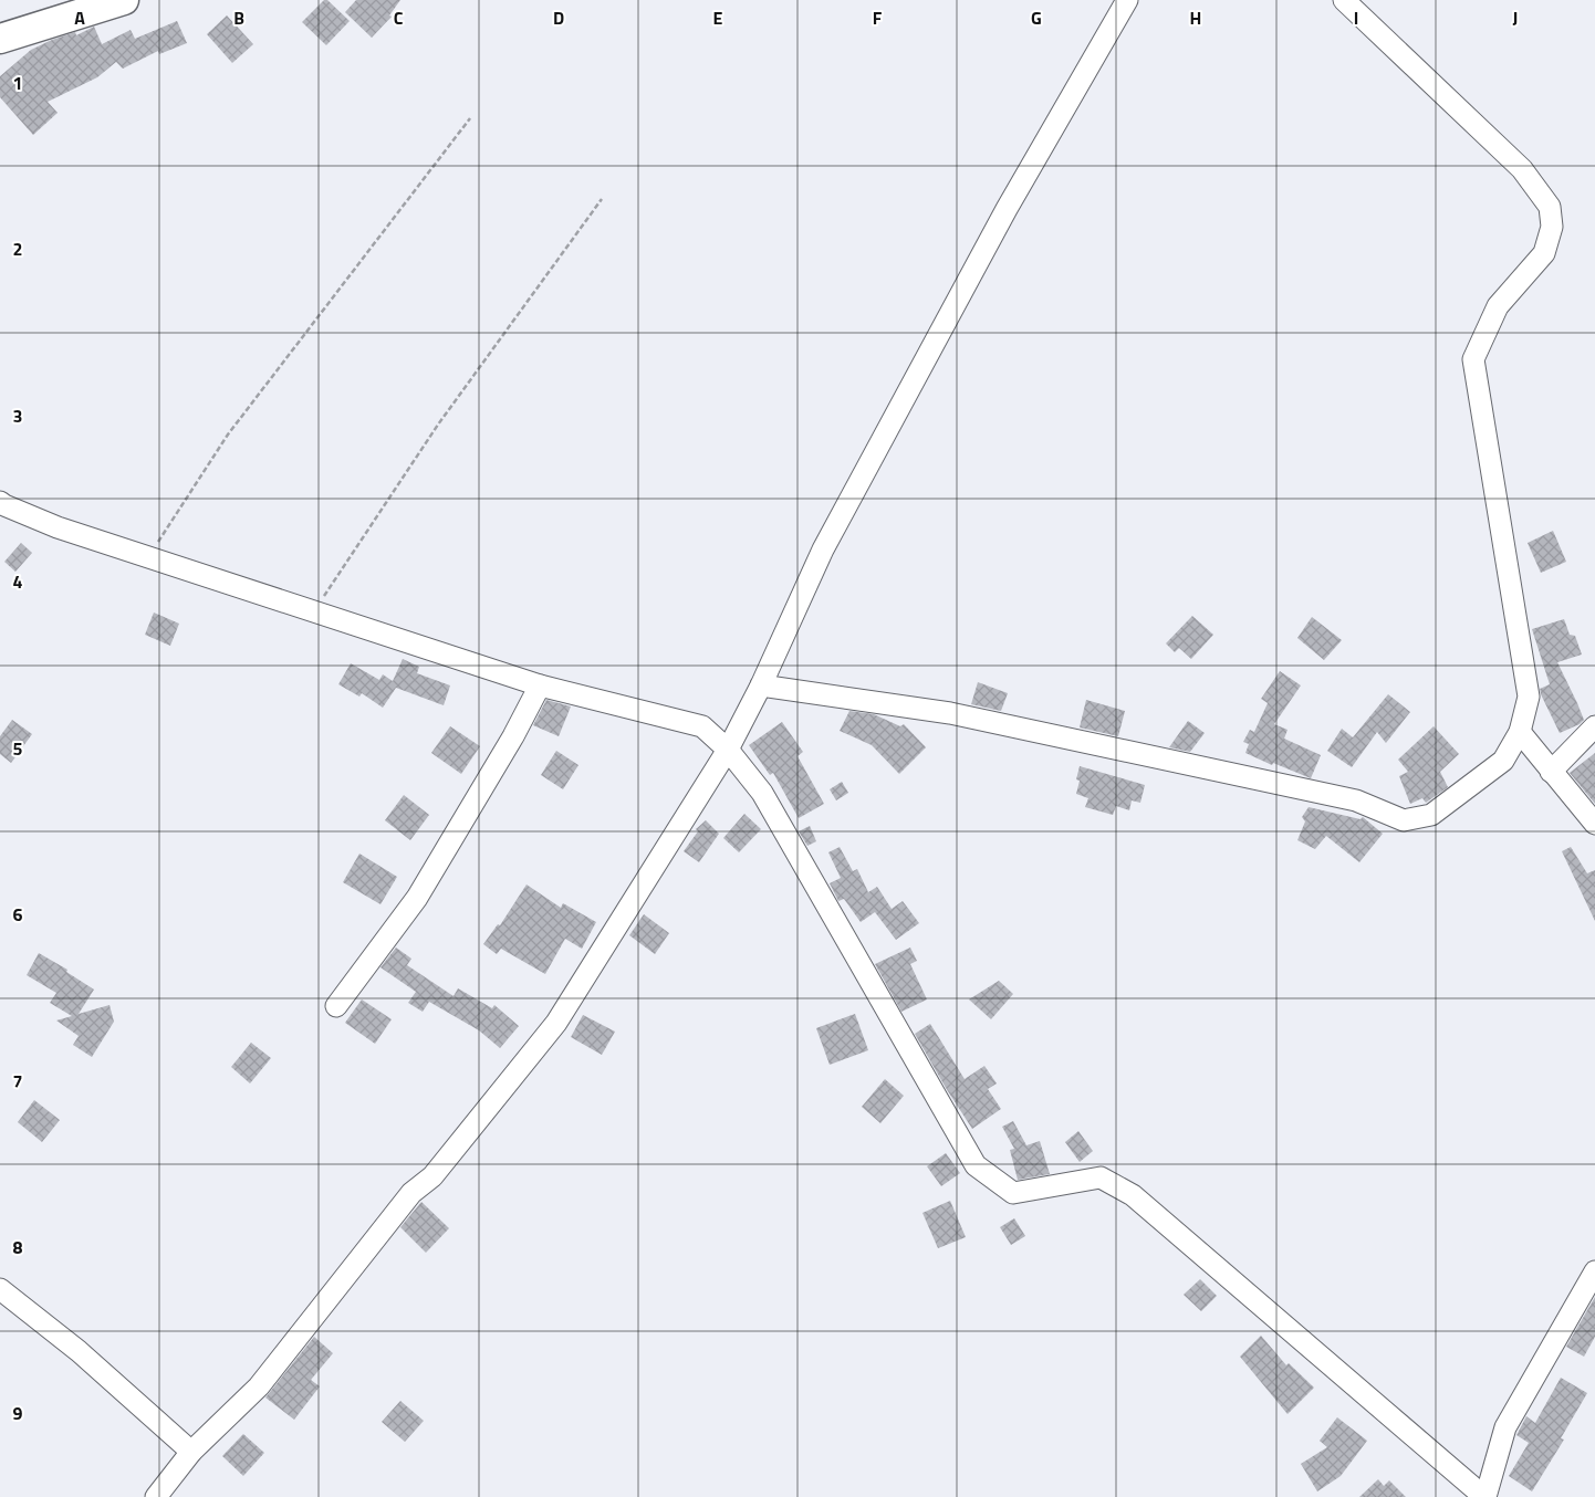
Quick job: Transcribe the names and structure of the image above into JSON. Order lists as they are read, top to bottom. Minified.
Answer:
{"grid":{"columns":["A","B","C","D","E","F","G","H","I","J"],"rows":["1","2","3","4","5","6","7","8","9"]}}
